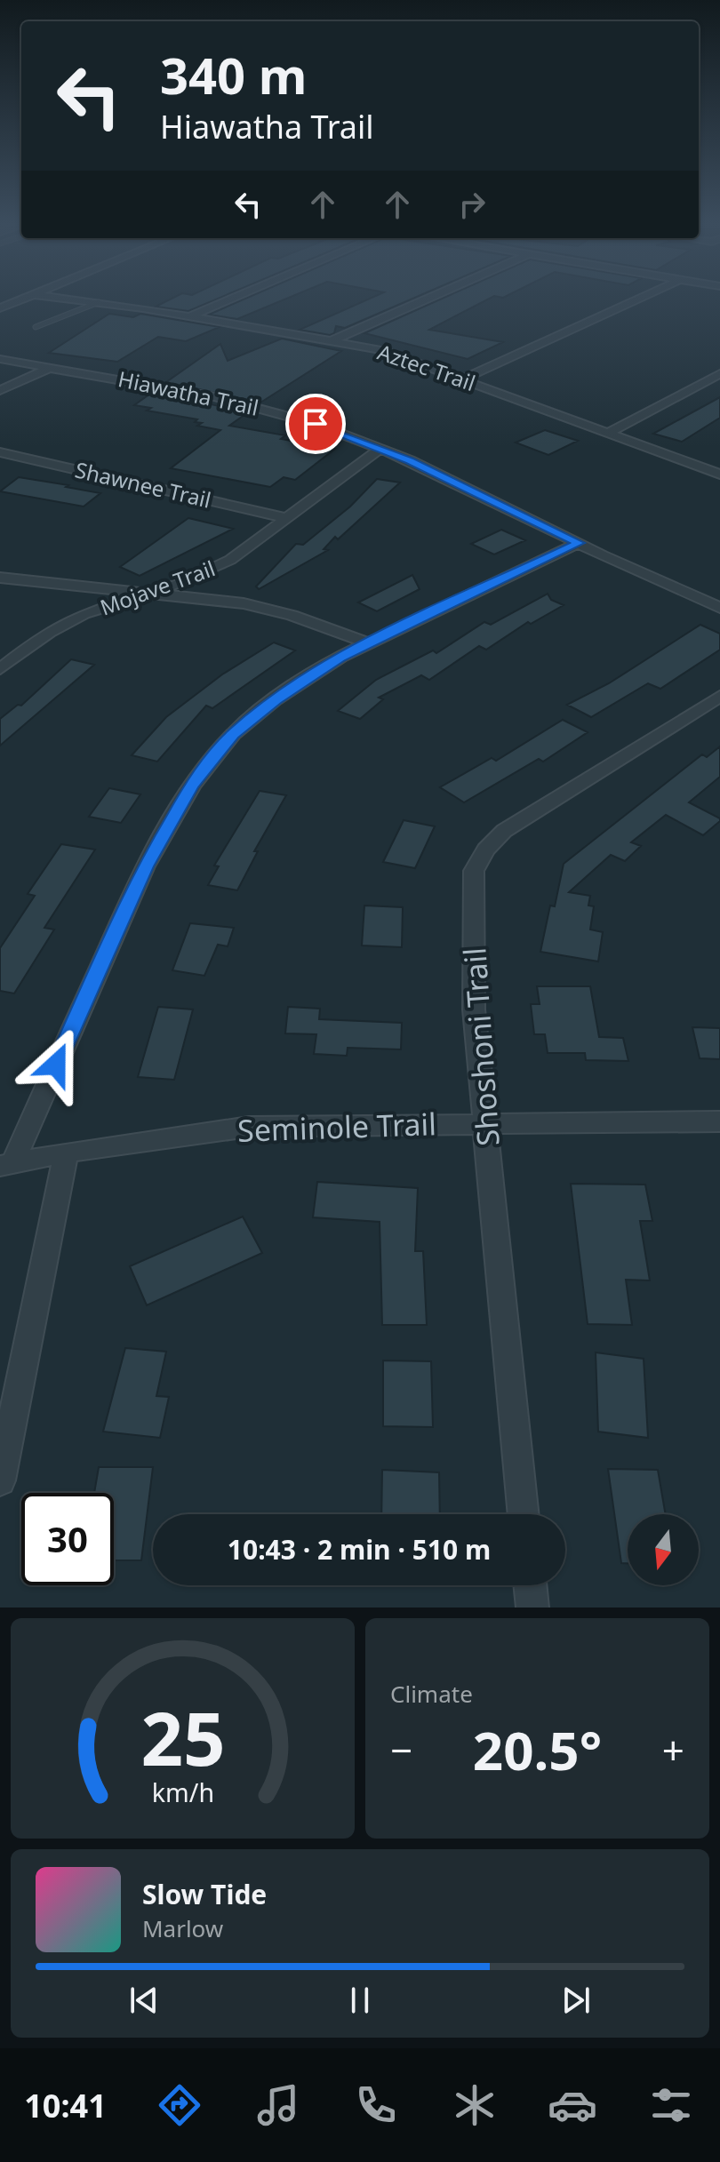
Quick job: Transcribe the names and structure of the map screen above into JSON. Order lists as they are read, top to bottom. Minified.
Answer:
{"streets":{"street":["Aztec Trail","Hiawatha Trail","Shawnee Trail","Mojave Trail","Shoshoni Trail","Seminole Trail"]},"crossings":[["Hiawatha Trail","Mojave Trail"],["Shawnee Trail","Mojave Trail"],["Shoshoni Trail","Seminole Trail"]],"north":"bottom","page":{"turn":["340 m","Hiawatha Trail"],"limit":"30","trip":"10:43 · 2 min · 510 m","tile":"Climate","heat":["−","20.5°","+"],"song":["Slow Tide","Marlow"],"tabs":"10:41","gauge":["25","km/h"]}}
